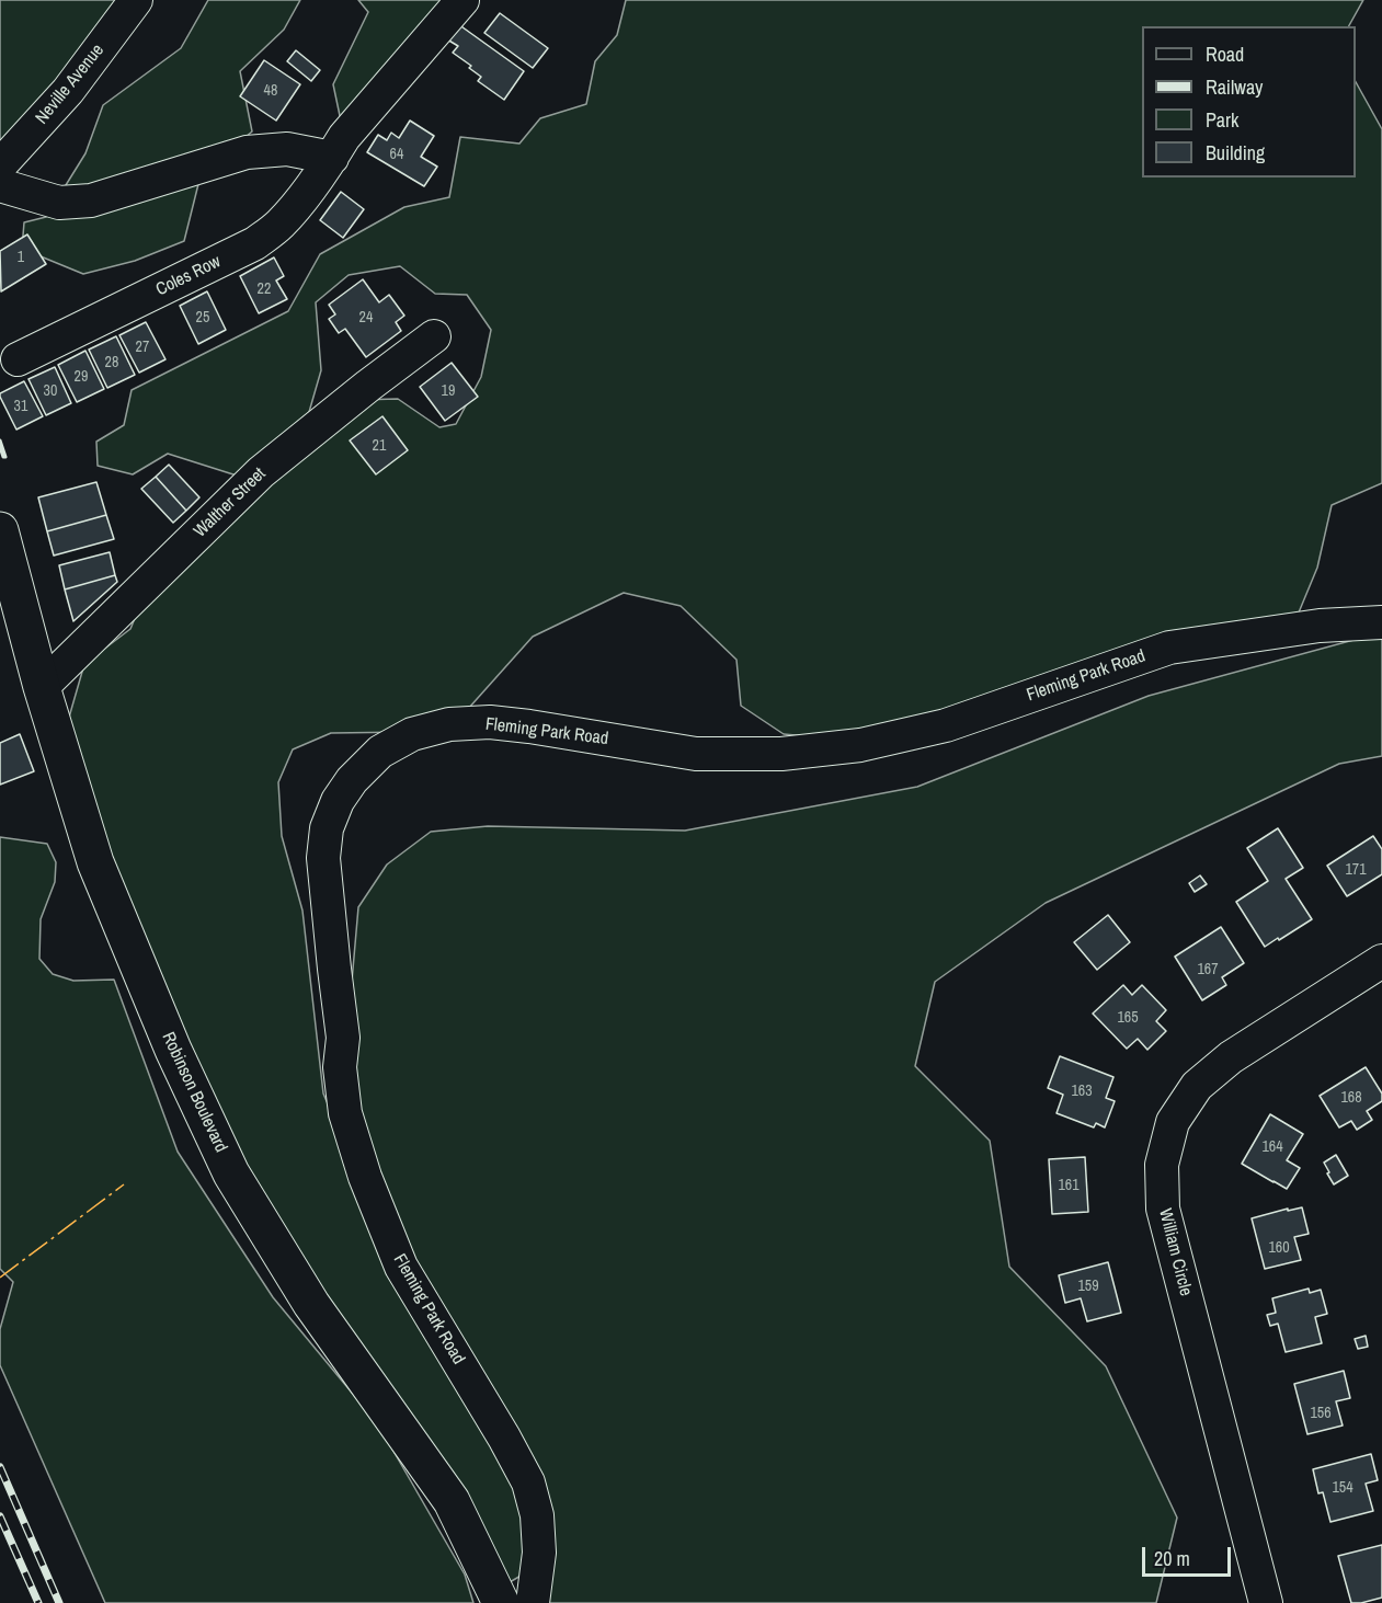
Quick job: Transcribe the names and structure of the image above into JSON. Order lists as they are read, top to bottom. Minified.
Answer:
{"streets":{"main road":["Robinson Boulevard"],"street":["Neville Avenue","Coles Row","Walther Street","Fleming Park Road","William Circle"]},"crossings":[["Walther Street","Robinson Boulevard"]],"house_numbers":["48","64","1","22","25","24","27","28","29","30","19","31","21","171","167","165","163","168","164","161","160","159","156","154"],"legend":["Road","Railway","Park","Building"],"scale_bar":"20 m"}
